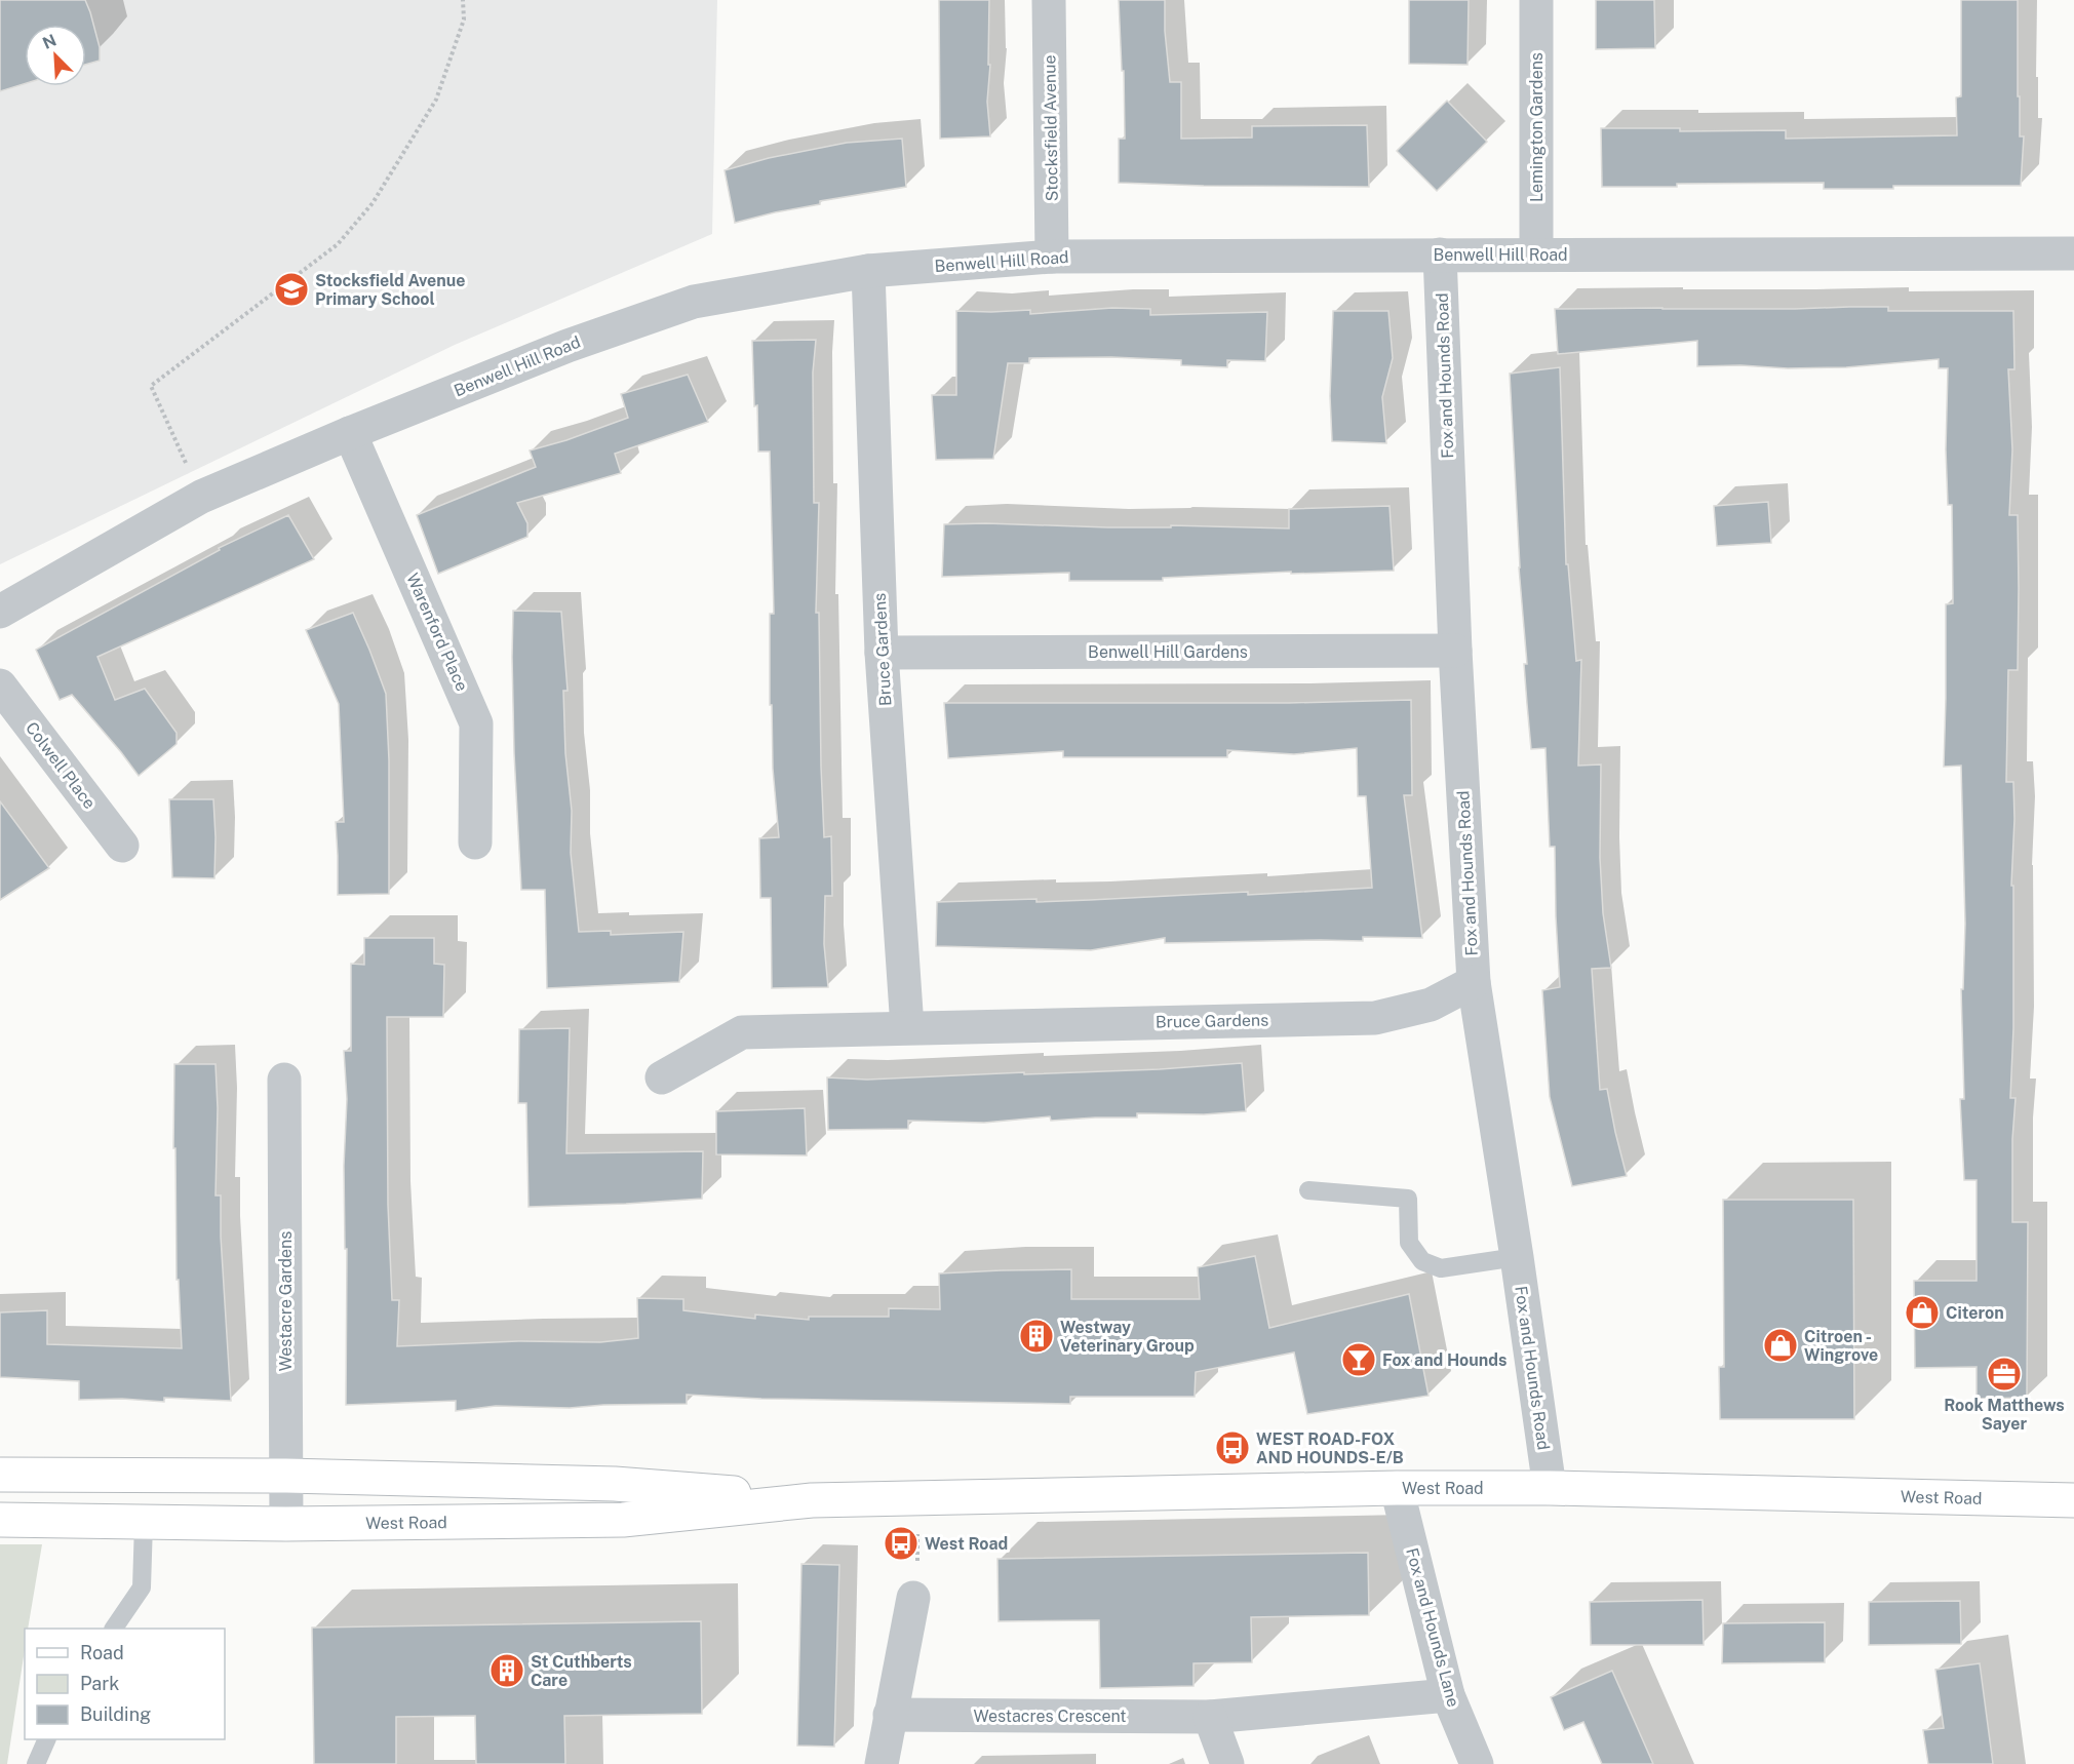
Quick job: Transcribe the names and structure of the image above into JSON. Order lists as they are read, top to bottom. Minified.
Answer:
{"streets":{"main road":["West Road"],"street":["Lemington Gardens","Stocksfield Avenue","Benwell Hill Road","Fox and Hounds Road","Warenford Place","Bruce Gardens","Benwell Hill Gardens","Colwell Place","Westacre Gardens","Fox and Hounds Lane","Westacres Crescent"]},"crossings":[["Lemington Gardens","Benwell Hill Road"],["Stocksfield Avenue","Benwell Hill Road"],["Benwell Hill Road","Fox and Hounds Road"],["Benwell Hill Road","Warenford Place"],["Benwell Hill Road","Bruce Gardens"],["Fox and Hounds Road","Bruce Gardens"],["Fox and Hounds Road","Benwell Hill Gardens"],["Fox and Hounds Road","West Road"],["Bruce Gardens","Benwell Hill Gardens"],["Westacre Gardens","West Road"],["West Road","Fox and Hounds Lane"],["Fox and Hounds Lane","Westacres Crescent"]],"places":{"school or university":["Stocksfield Avenue Primary School"],"shop":["Citeron","Citroen - Wingrove"],"building":["Westway Veterinary Group","St Cuthberts Care"],"bar":["Fox and Hounds"],"office":["Rook Matthews Sayer"],"bus stop":["WEST ROAD-FOX AND HOUNDS-E/B","West Road"]},"legend":["Road","Park","Building"],"north":"top left"}
